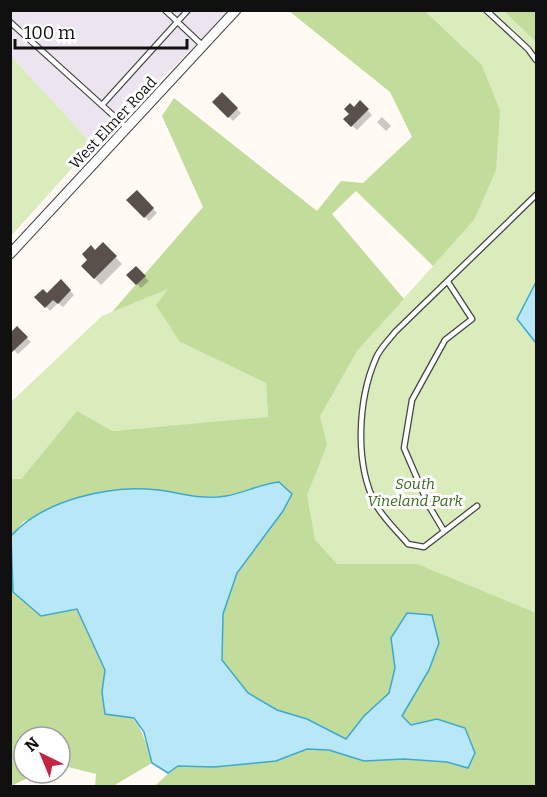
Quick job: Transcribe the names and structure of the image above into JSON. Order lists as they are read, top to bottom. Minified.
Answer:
{"streets":{"street":["West Elmer Road"]},"parks":["South Vineland Park"],"scale_bar":"100 m","north":"top left"}
